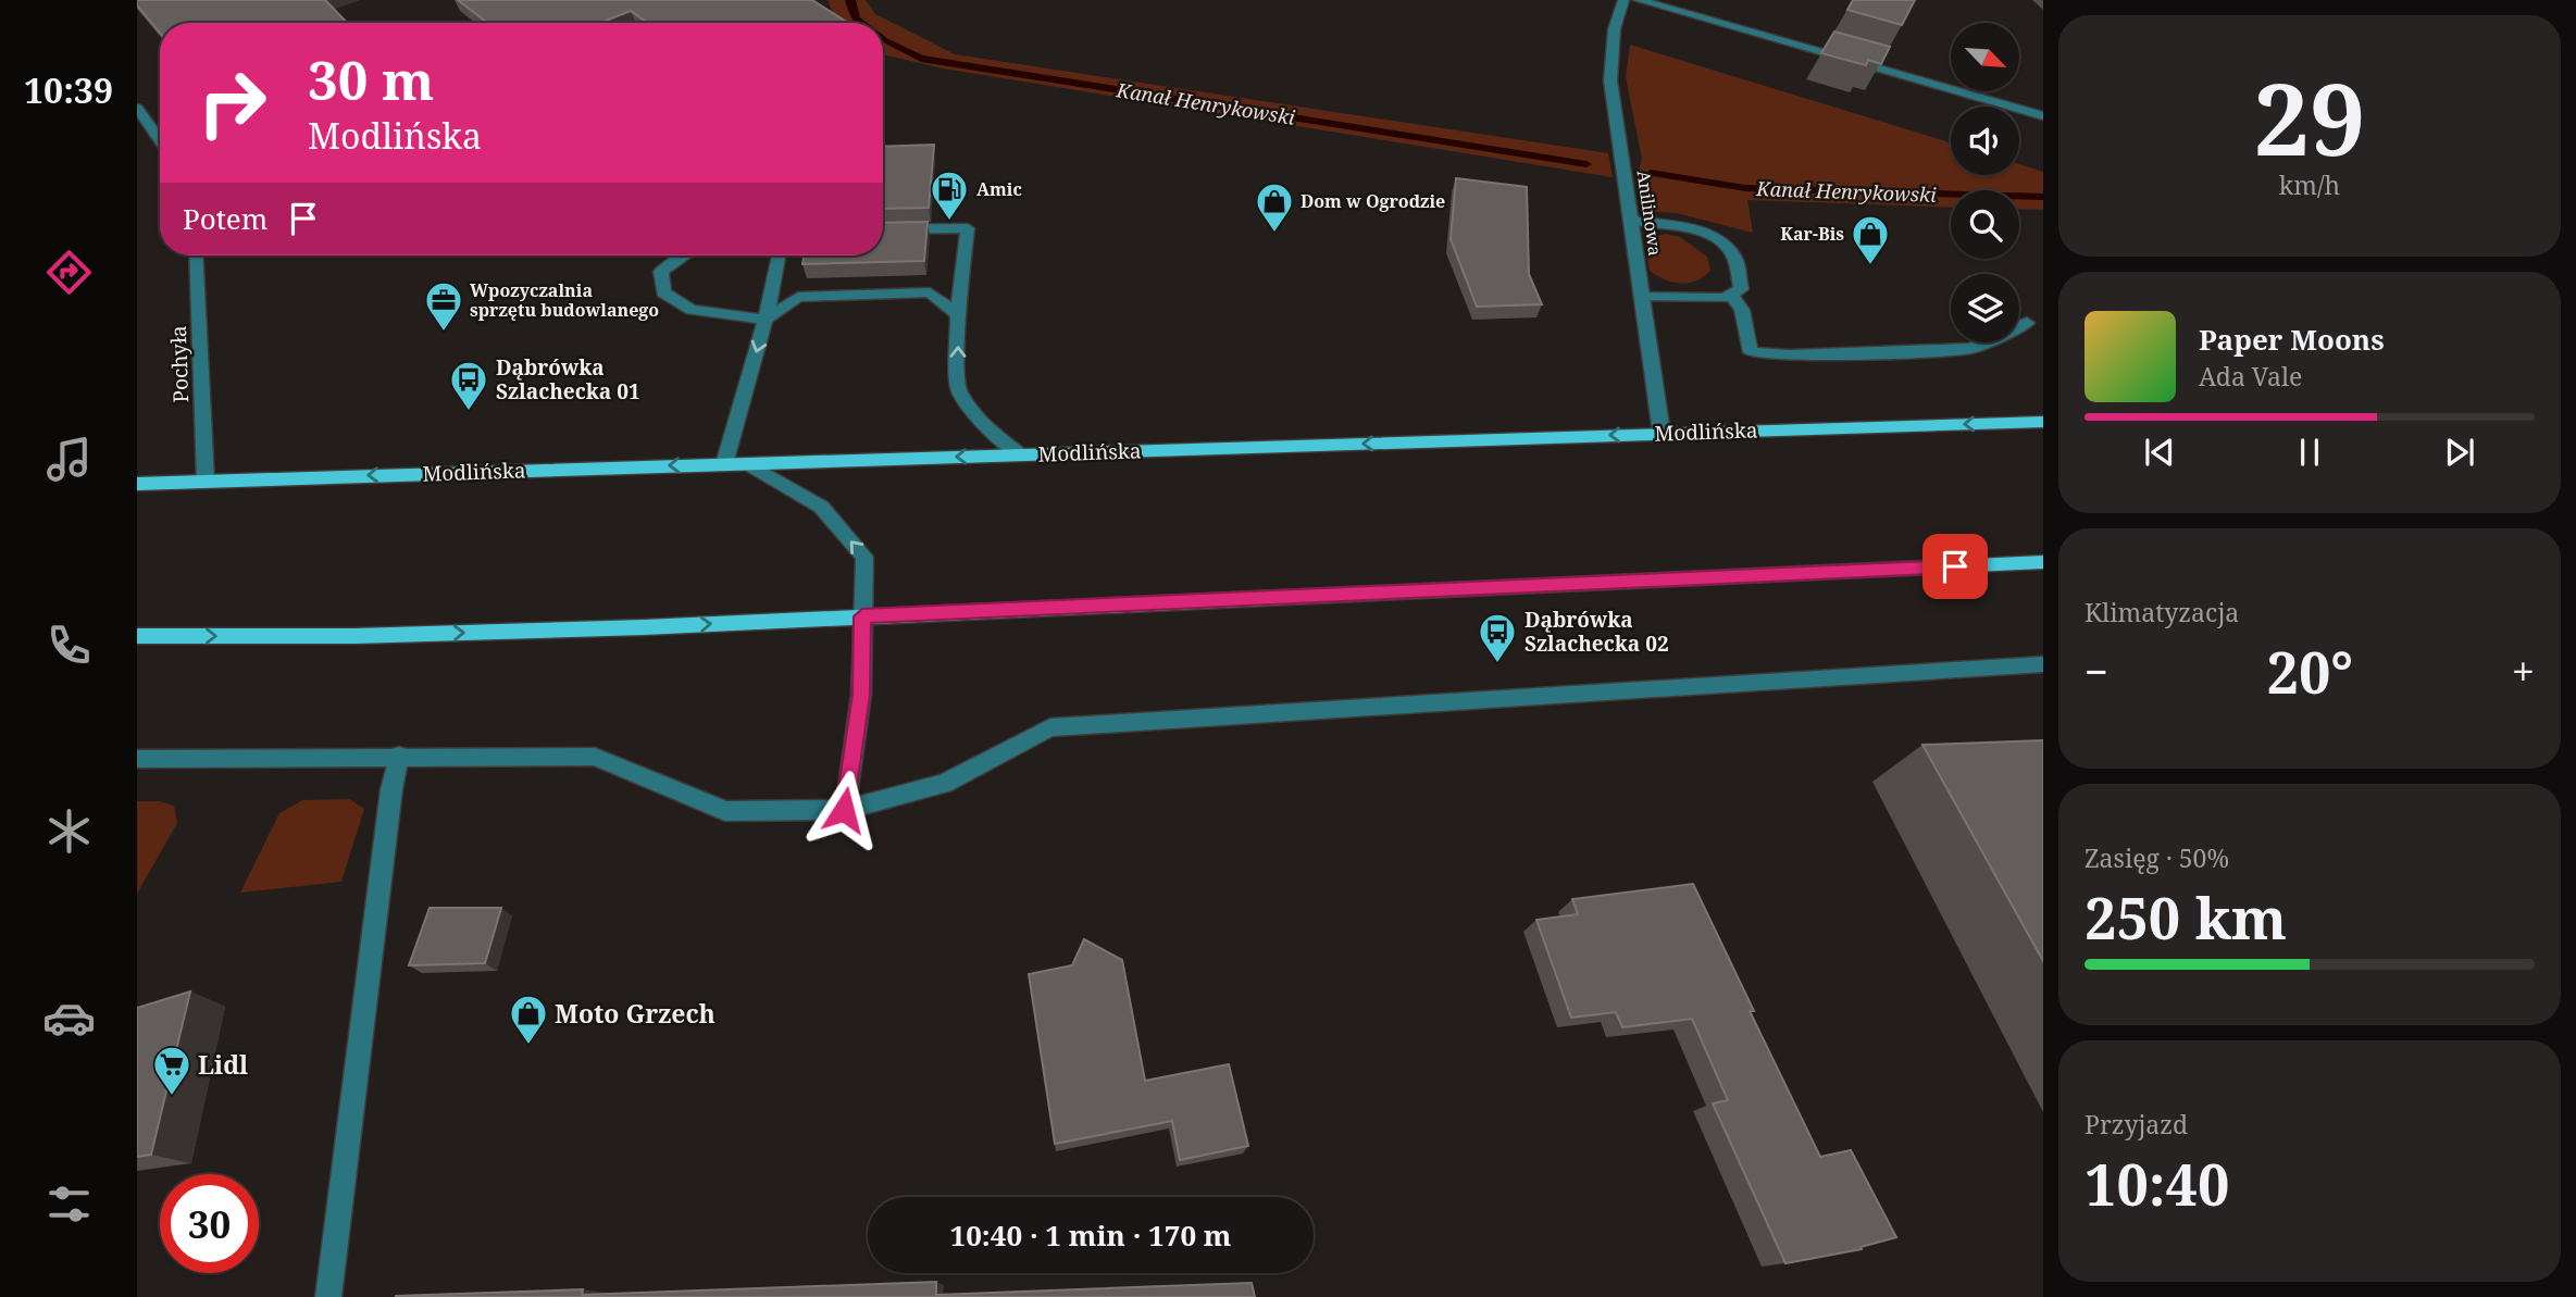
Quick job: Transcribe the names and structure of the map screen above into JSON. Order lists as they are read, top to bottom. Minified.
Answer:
{"streets":{"main road":["Modlińska"],"street":["Anilinowa","Pochyła"]},"crossings":[["Anilinowa","Modlińska"],["Pochyła","Modlińska"]],"water":["Kanał Henrykowski"],"places":{"fuel station":["Amic"],"shop":["Dom w Ogrodzie","Kar-Bis","Moto Grzech"],"office":["Wpozyczalnia sprzętu budowlanego"],"bus stop":["Dąbrówka Szlachecka 01","Dąbrówka Szlachecka 02"],"supermarket":["Lidl"]},"north":"bottom right","page":{"tabs":"10:39","tile":[["29","km/h"],"Klimatyzacja",["Zasięg · 50%","250 km"],["Przyjazd","10:40"]],"turn":["30 m","Modlińska"],"then":"Potem","song":["Paper Moons","Ada Vale"],"heat":["−","20°","+"],"limit":"30","trip":"10:40 · 1 min · 170 m"}}
